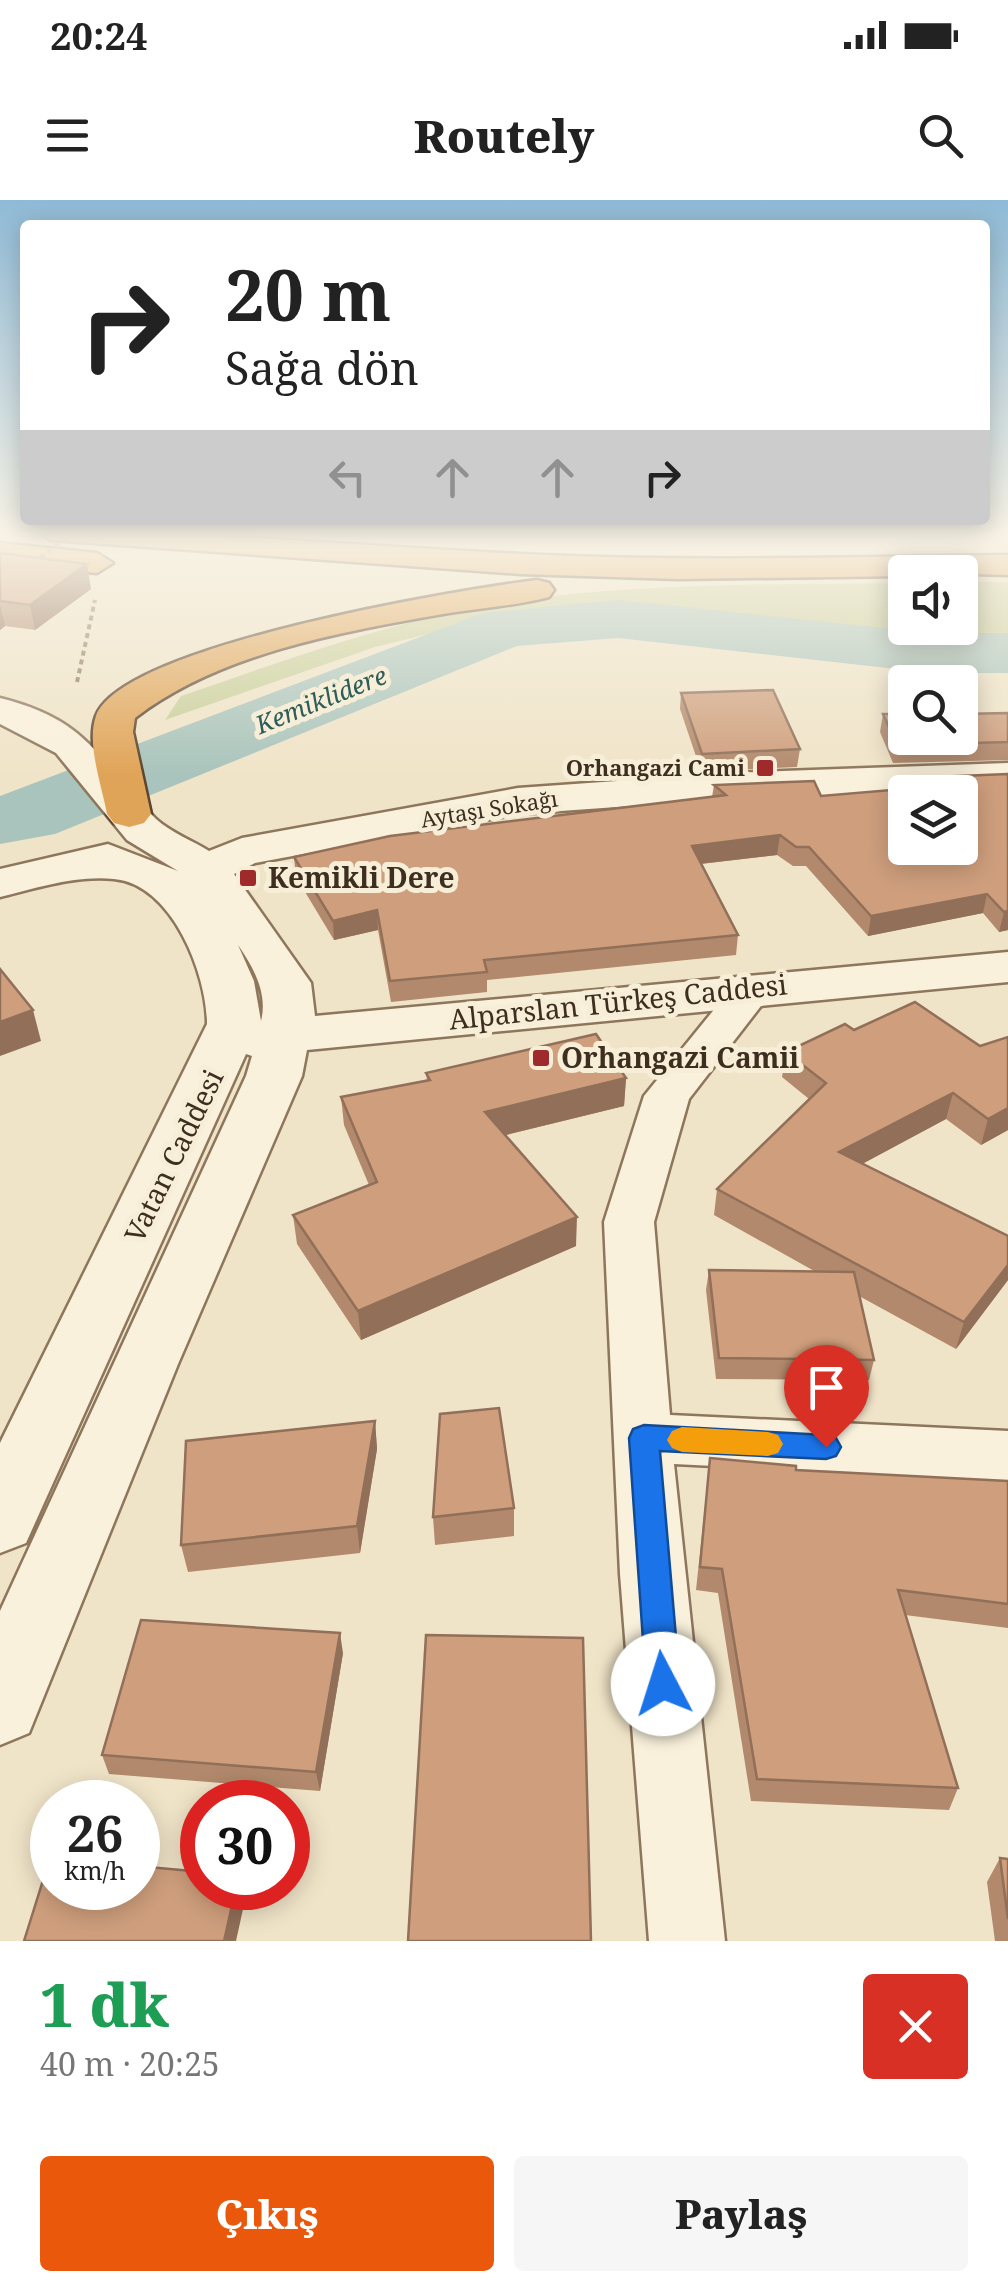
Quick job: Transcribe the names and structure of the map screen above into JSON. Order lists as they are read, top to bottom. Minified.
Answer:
{"streets":{"street":["Aytaşı Sokağı","Alparslan Türkeş Caddesi","Vatan Caddesi"]},"crossings":[["Alparslan Türkeş Caddesi","Vatan Caddesi"]],"water":["Kemiklidere"],"places":{"transit":["Orhangazi Cami","Kemikli Dere","Orhangazi Camii"]},"page":{"status":"20:24","header":"Routely","turn":["20 m","Sağa dön"],"speed":"26 km/h","limit":"30","heading":["1 dk","40 m · 20:25"],"buttons":["Çıkış","Paylaş"]}}
